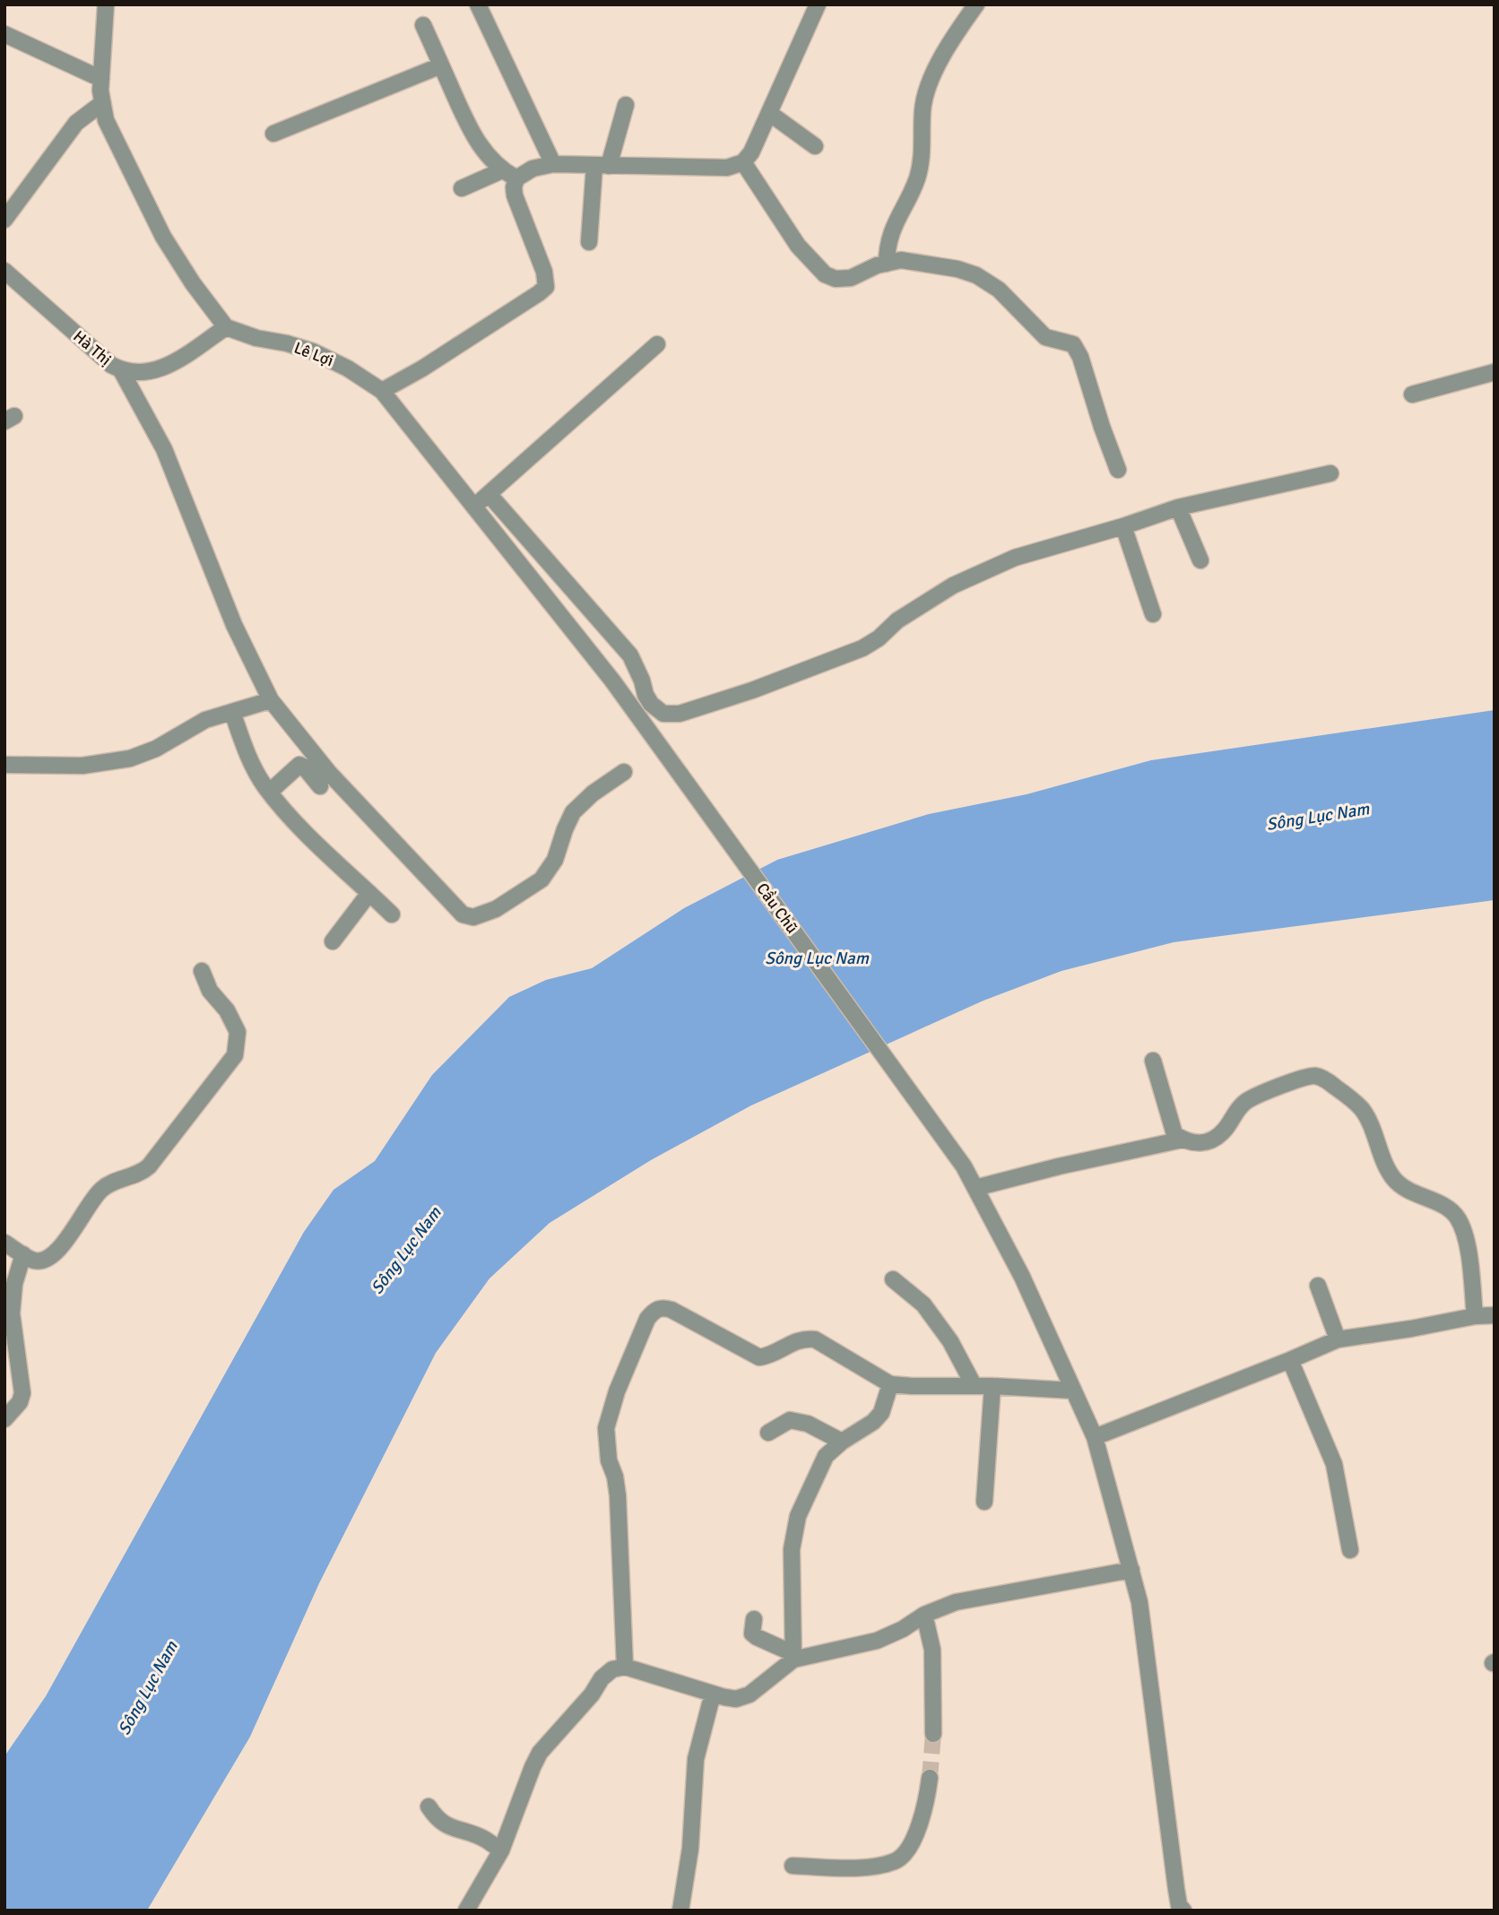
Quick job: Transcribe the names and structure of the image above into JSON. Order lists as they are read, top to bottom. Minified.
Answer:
{"streets":{"street":["Hà Thị","Lê Lợi","Cầu Chũ"]},"crossings":[["Hà Thị","Lê Lợi"],["Lê Lợi","Cầu Chũ"]],"water":["Sông Lục Nam"]}
